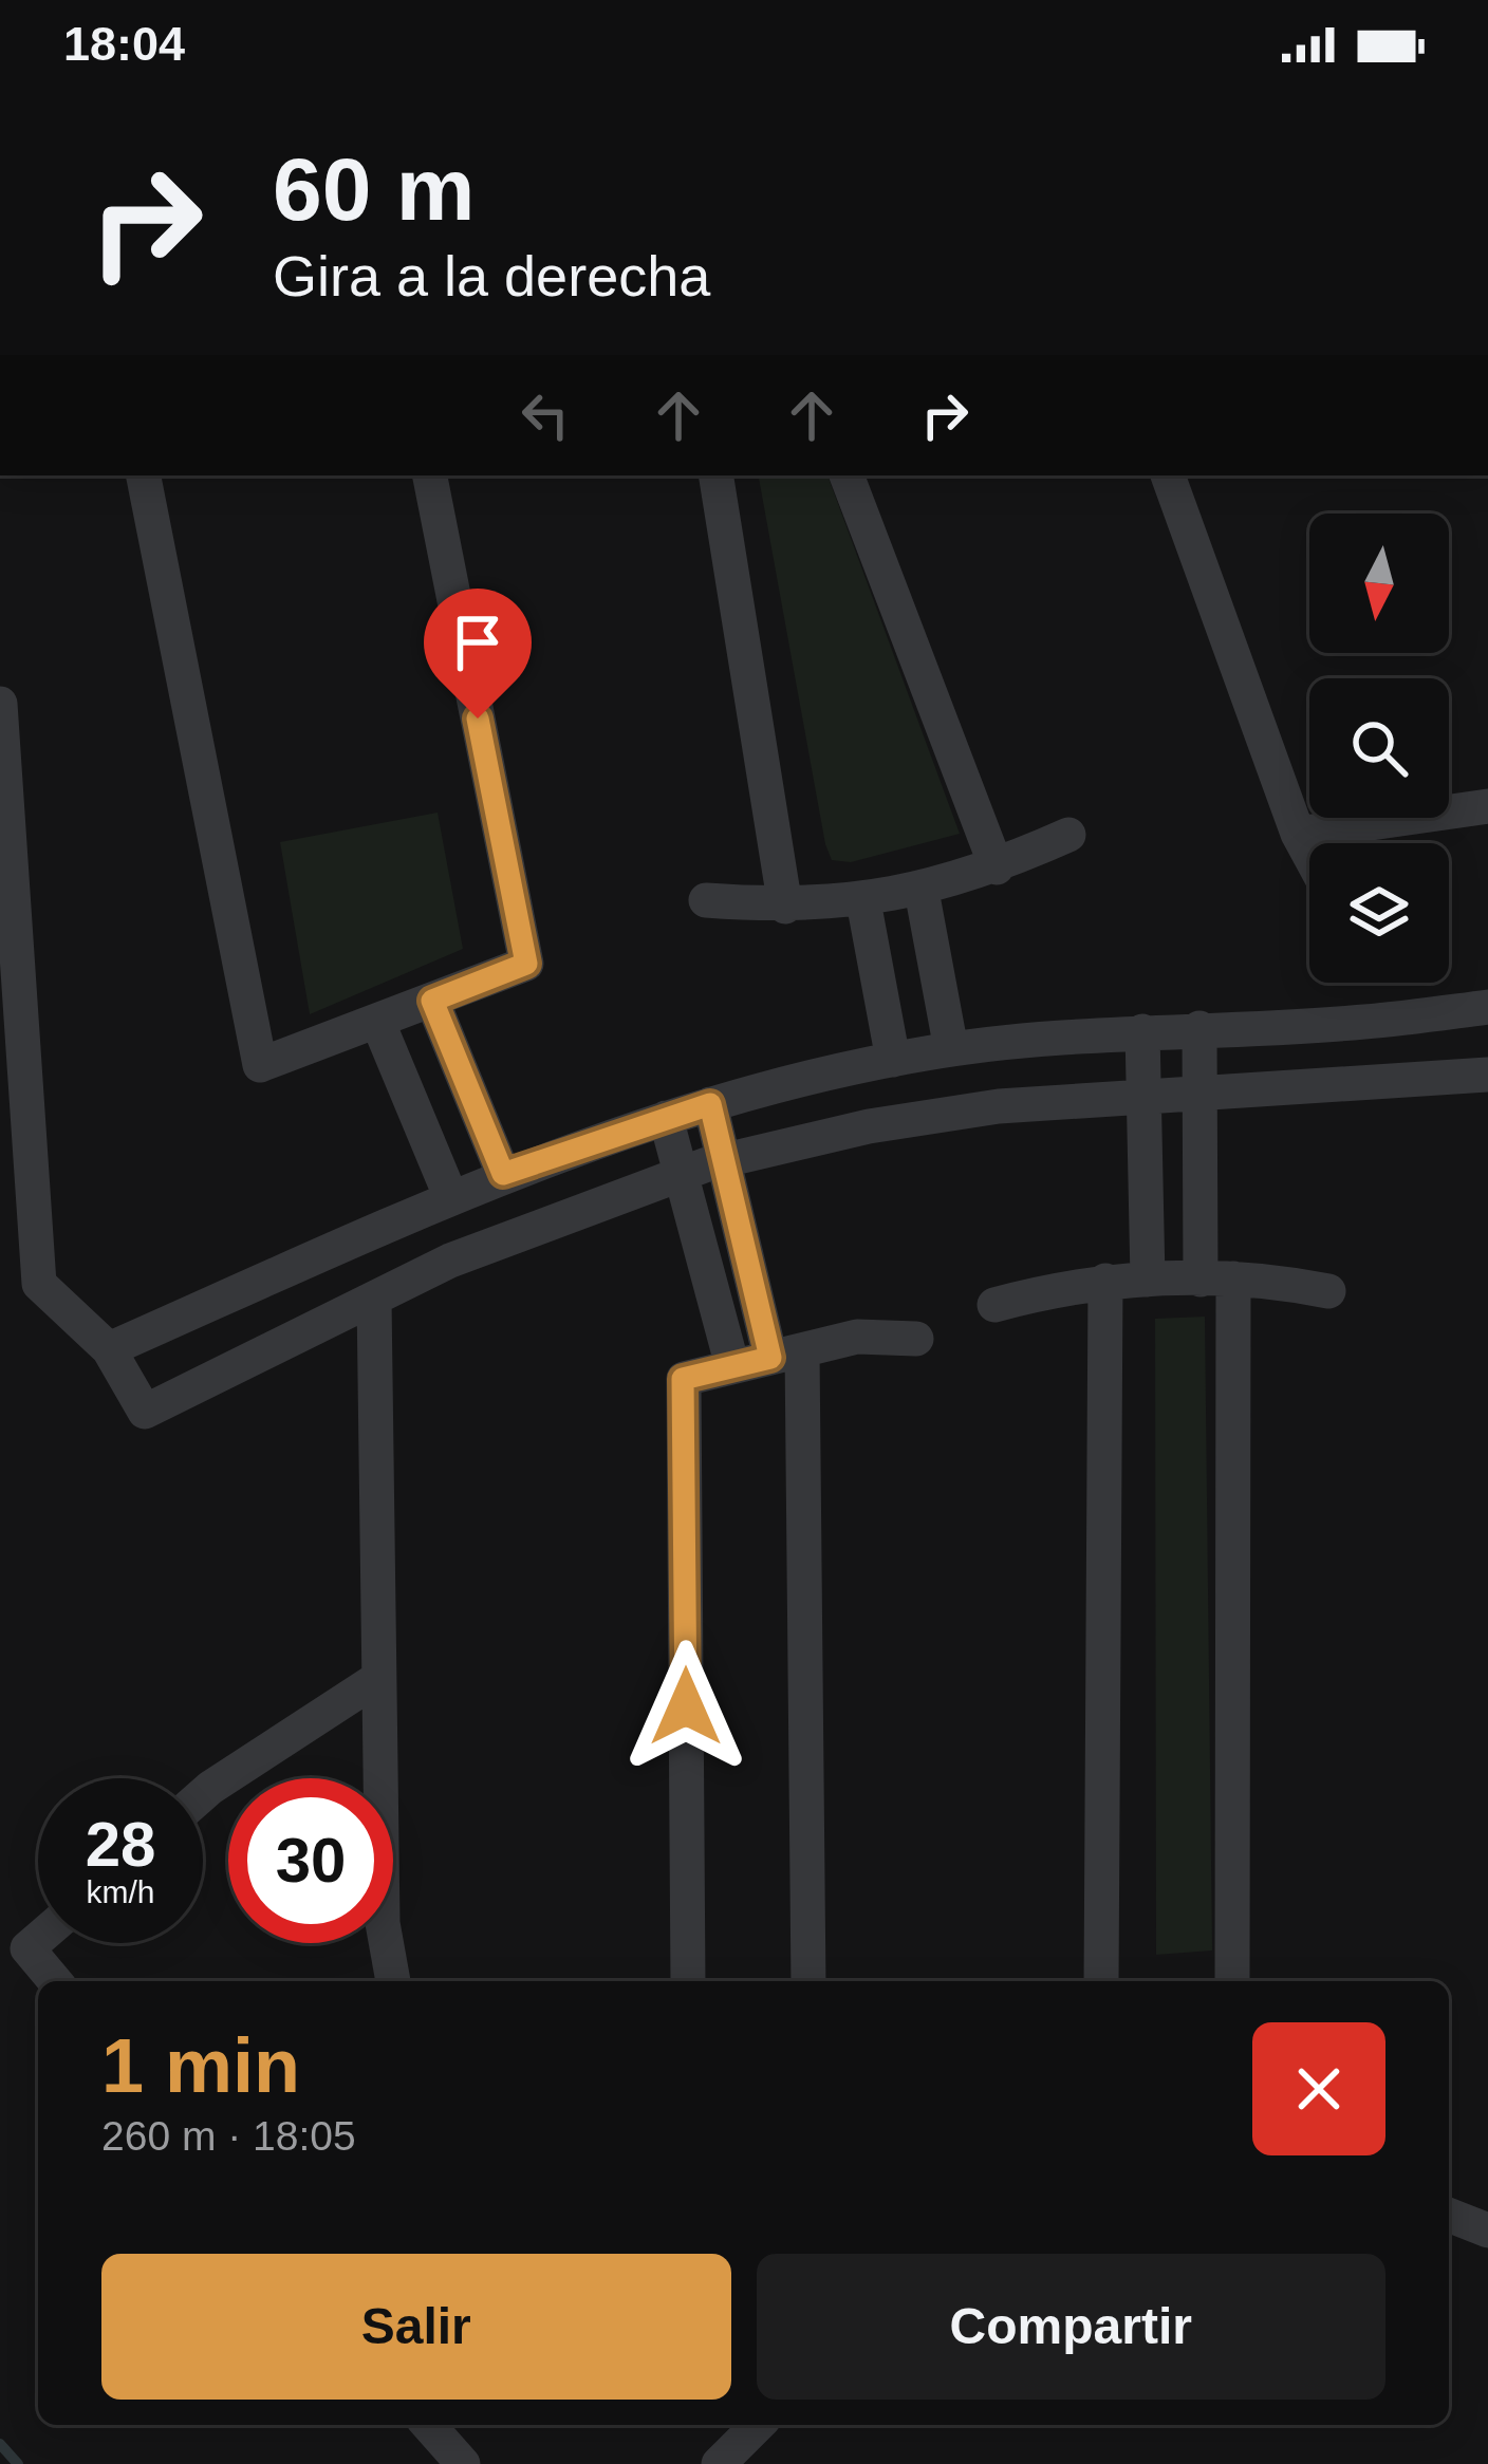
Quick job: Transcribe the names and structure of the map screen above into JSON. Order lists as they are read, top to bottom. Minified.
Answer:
{"north":"bottom","page":{"status":"18:04","turn":["60 m","Gira a la derecha"],"speed":"28 km/h","limit":"30","heading":["1 min","260 m · 18:05"],"buttons":["Salir","Compartir"]}}
